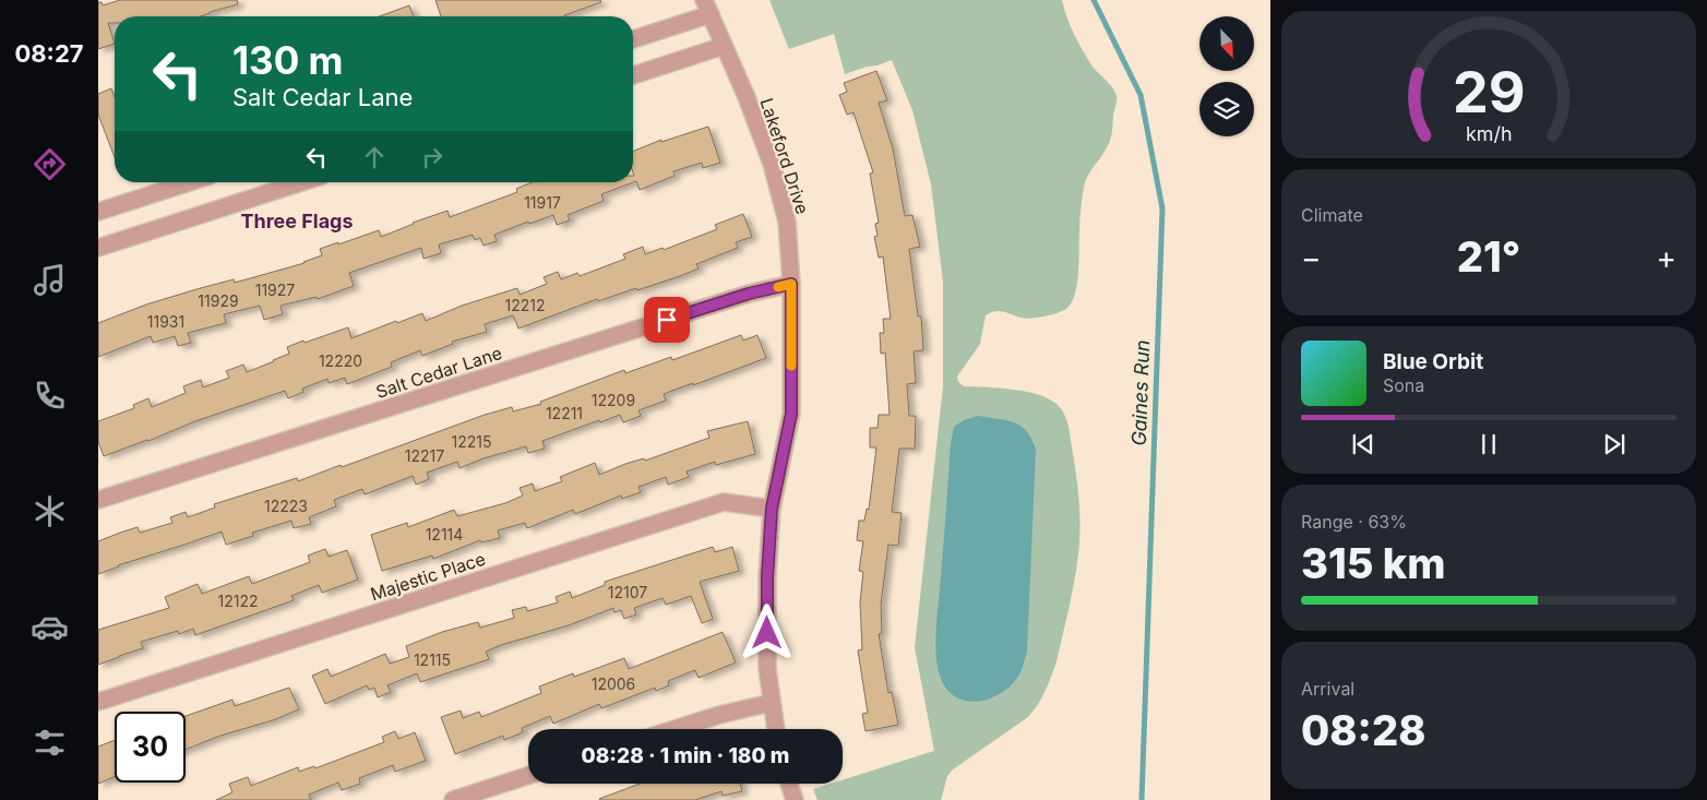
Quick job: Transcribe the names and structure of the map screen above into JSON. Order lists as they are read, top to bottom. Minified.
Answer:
{"streets":{"street":["Lakeford Drive","Salt Cedar Lane","Majestic Place"]},"crossings":[["Lakeford Drive","Salt Cedar Lane"],["Lakeford Drive","Majestic Place"]],"districts":["Three Flags"],"water":["Gaines Run"],"house_numbers":["11917","11927","11929","12212","11931","12220","12209","12211","12215","12217","12223","12114","12107","12122","12115","12006"],"north":"bottom right","page":{"tabs":"08:27","turn":["130 m","Salt Cedar Lane"],"tile":["Climate",["Range · 63%","315 km"],["Arrival","08:28"]],"heat":["−","21°","+"],"song":["Blue Orbit","Sona"],"limit":"30","trip":"08:28 · 1 min · 180 m","gauge":["29","km/h"]}}
